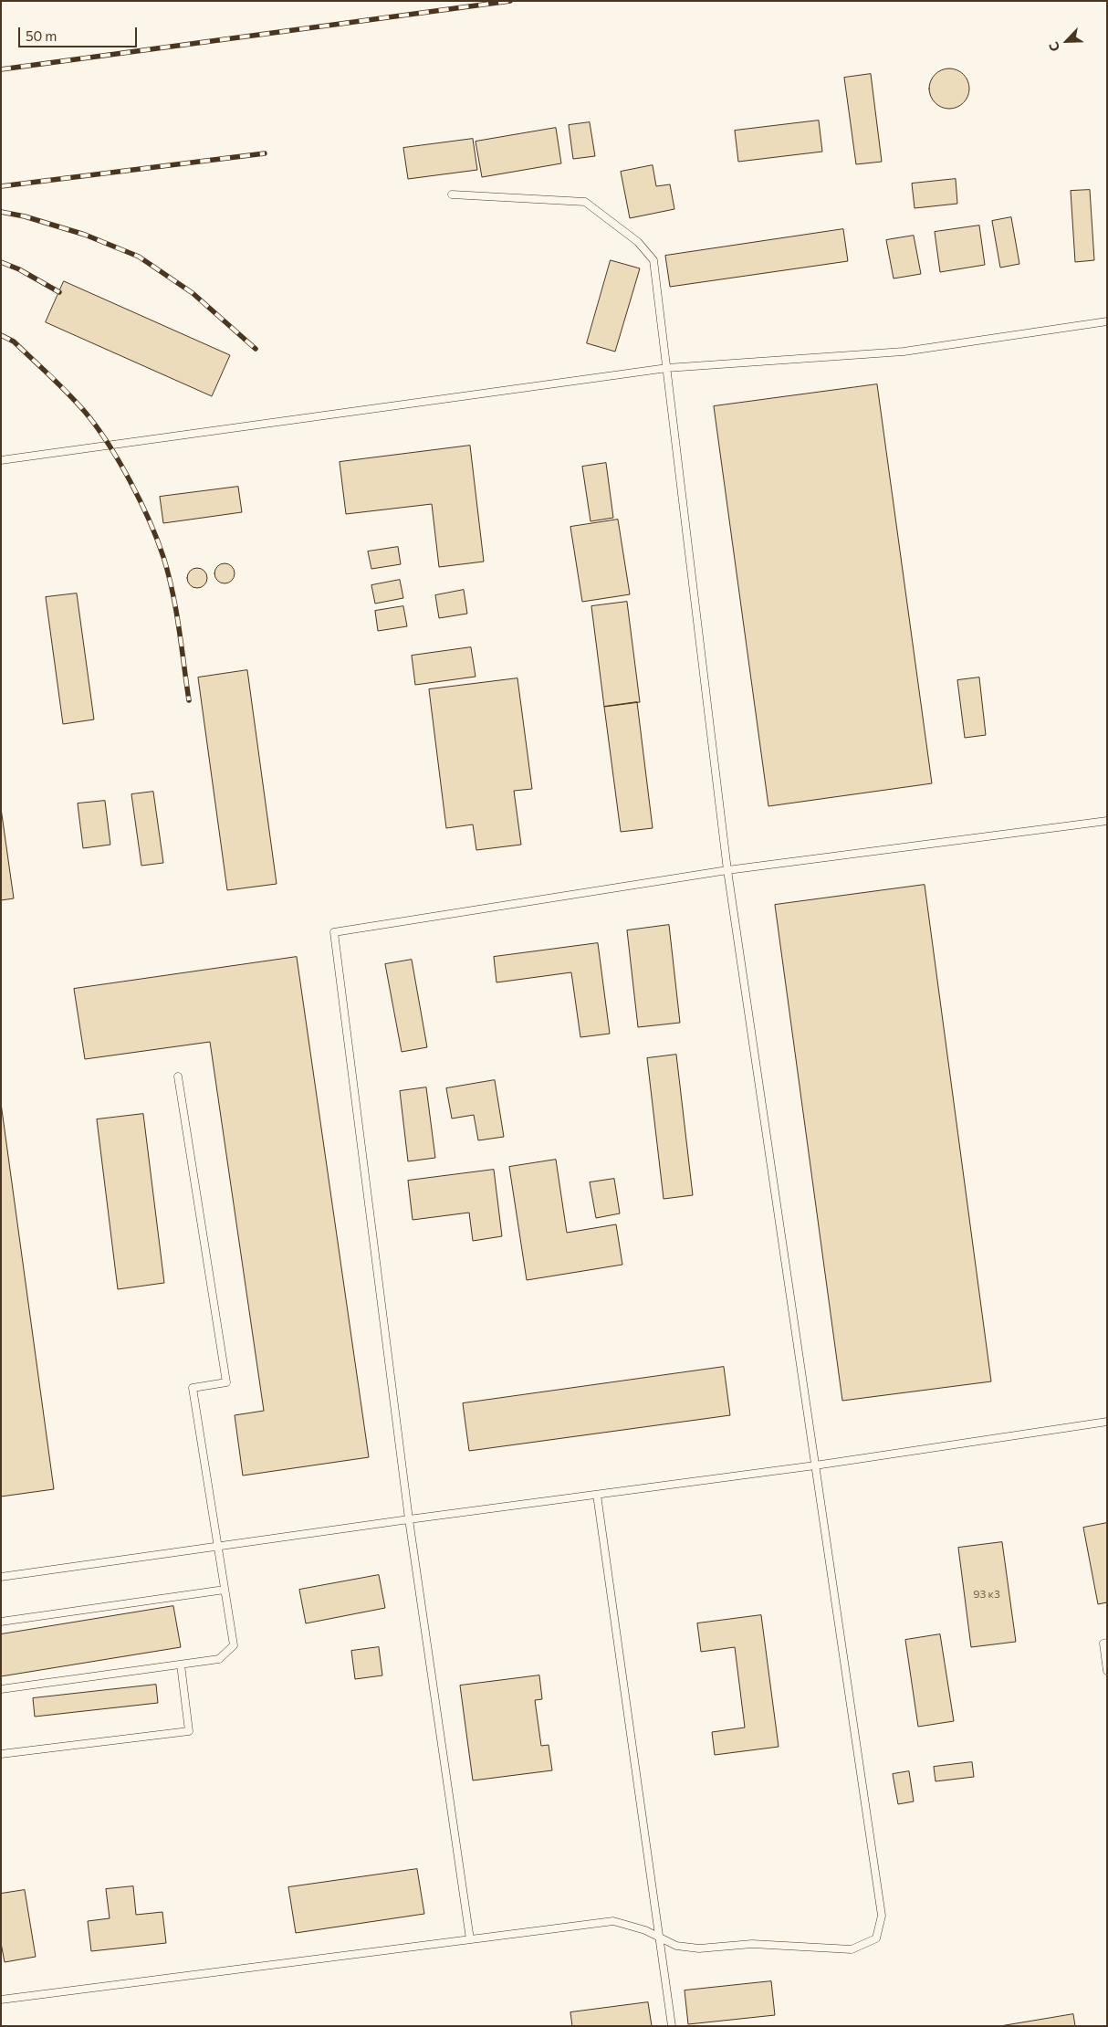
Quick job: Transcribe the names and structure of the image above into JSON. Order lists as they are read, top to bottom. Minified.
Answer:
{"house_numbers":["93 к3"],"scale_bar":"50 m","north":"bottom left"}
